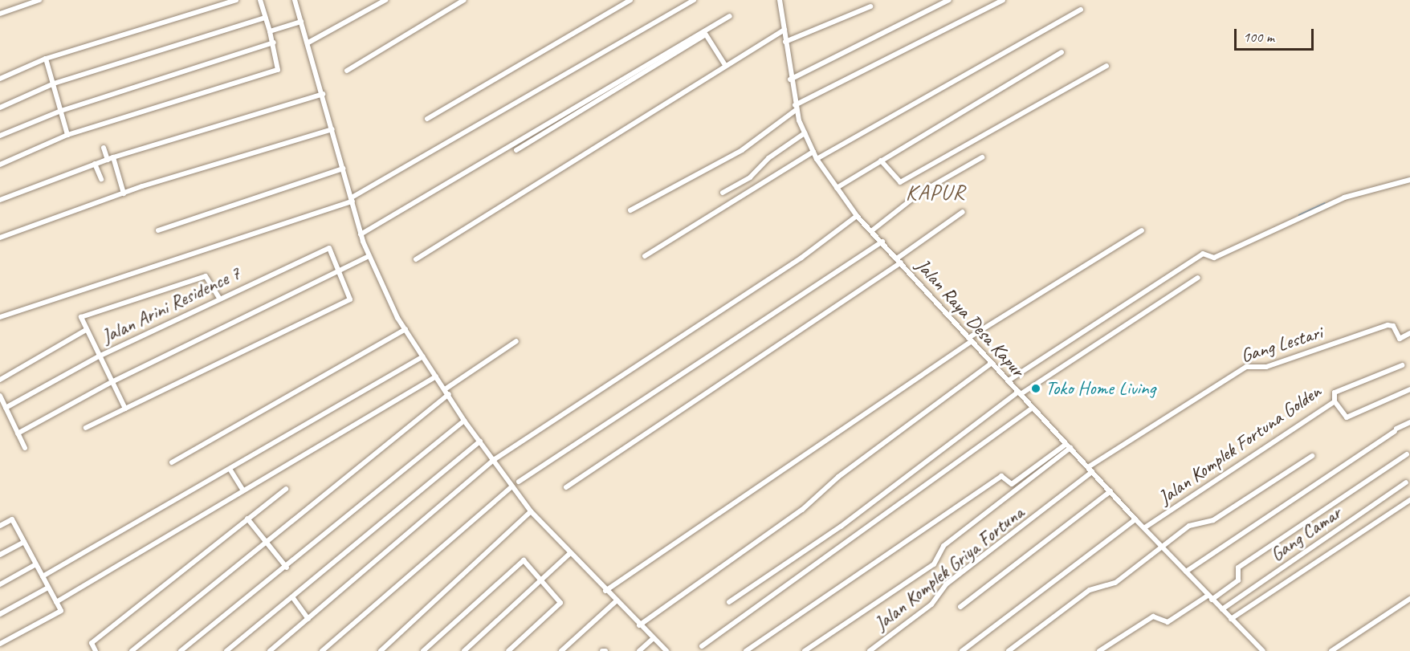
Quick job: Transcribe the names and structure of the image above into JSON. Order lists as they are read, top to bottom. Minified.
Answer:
{"streets":{"street":["Jalan Arini Residence 7","Jalan Raya Desa Kapur","Gang Lestari","Jalan Komplek Fortuna Golden","Gang Camar","Jalan Komplek Griya Fortuna"]},"crossings":[["Jalan Raya Desa Kapur","Gang Lestari"],["Jalan Raya Desa Kapur","Jalan Komplek Fortuna Golden"],["Jalan Raya Desa Kapur","Gang Camar"],["Jalan Raya Desa Kapur","Jalan Komplek Griya Fortuna"]],"districts":["KAPUR"],"places":["Toko Home Living"],"scale_bar":"100 m"}
